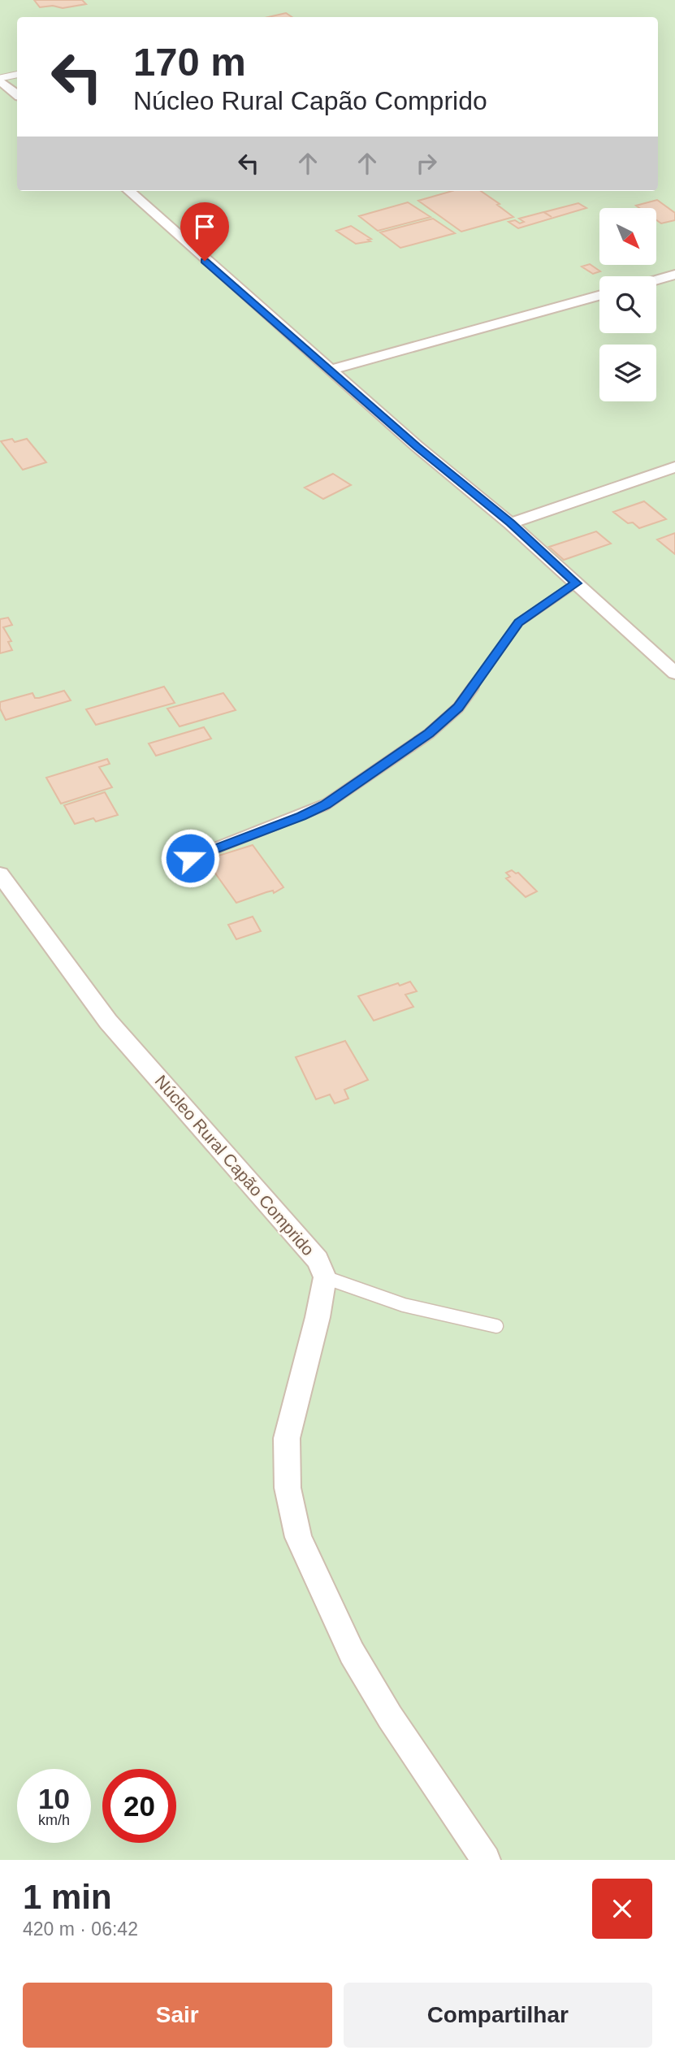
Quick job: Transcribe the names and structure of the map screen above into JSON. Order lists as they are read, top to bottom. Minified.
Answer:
{"streets":{"street":["Núcleo Rural Capão Comprido"]},"north":"bottom right","page":{"turn":["170 m","Núcleo Rural Capão Comprido"],"speed":"10 km/h","limit":"20","heading":["1 min","420 m · 06:42"],"buttons":["Sair","Compartilhar"]}}
